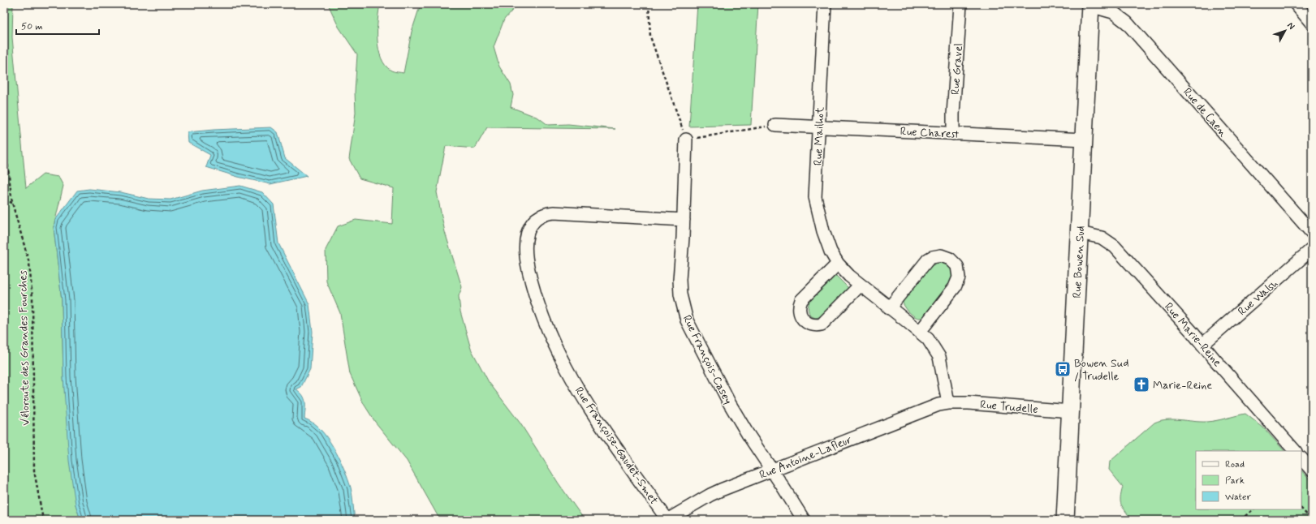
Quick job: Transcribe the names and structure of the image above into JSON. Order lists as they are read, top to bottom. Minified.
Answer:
{"streets":{"street":["Rue Gravel","Rue de Caen","Rue Charest","Rue Mailhot","Rue Bowen Sud","Rue Walsh","Rue Marie-Reine","Rue François-Casey","Rue Trudelle","Rue Françoise-Gaudet-Smet","Rue Antoine-Lafleur"],"path":["Véloroute des Grandes Fourches"]},"crossings":[["Rue Gravel","Rue Charest"],["Rue de Caen","Rue Bowen Sud"],["Rue Charest","Rue Mailhot"],["Rue Charest","Rue Bowen Sud"],["Rue Mailhot","Rue Trudelle"],["Rue Mailhot","Rue Antoine-Lafleur"],["Rue Bowen Sud","Rue Marie-Reine"],["Rue Bowen Sud","Rue Trudelle"],["Rue Walsh","Rue Marie-Reine"],["Rue François-Casey","Rue Françoise-Gaudet-Smet"],["Rue François-Casey","Rue Antoine-Lafleur"],["Rue Trudelle","Rue Antoine-Lafleur"],["Rue Françoise-Gaudet-Smet","Rue Antoine-Lafleur"]],"places":{"bus stop":["Bowen Sud / Trudelle"],"church":["Marie-Reine"]},"legend":["Road","Park","Water"],"scale_bar":"50 m","north":"top right"}
